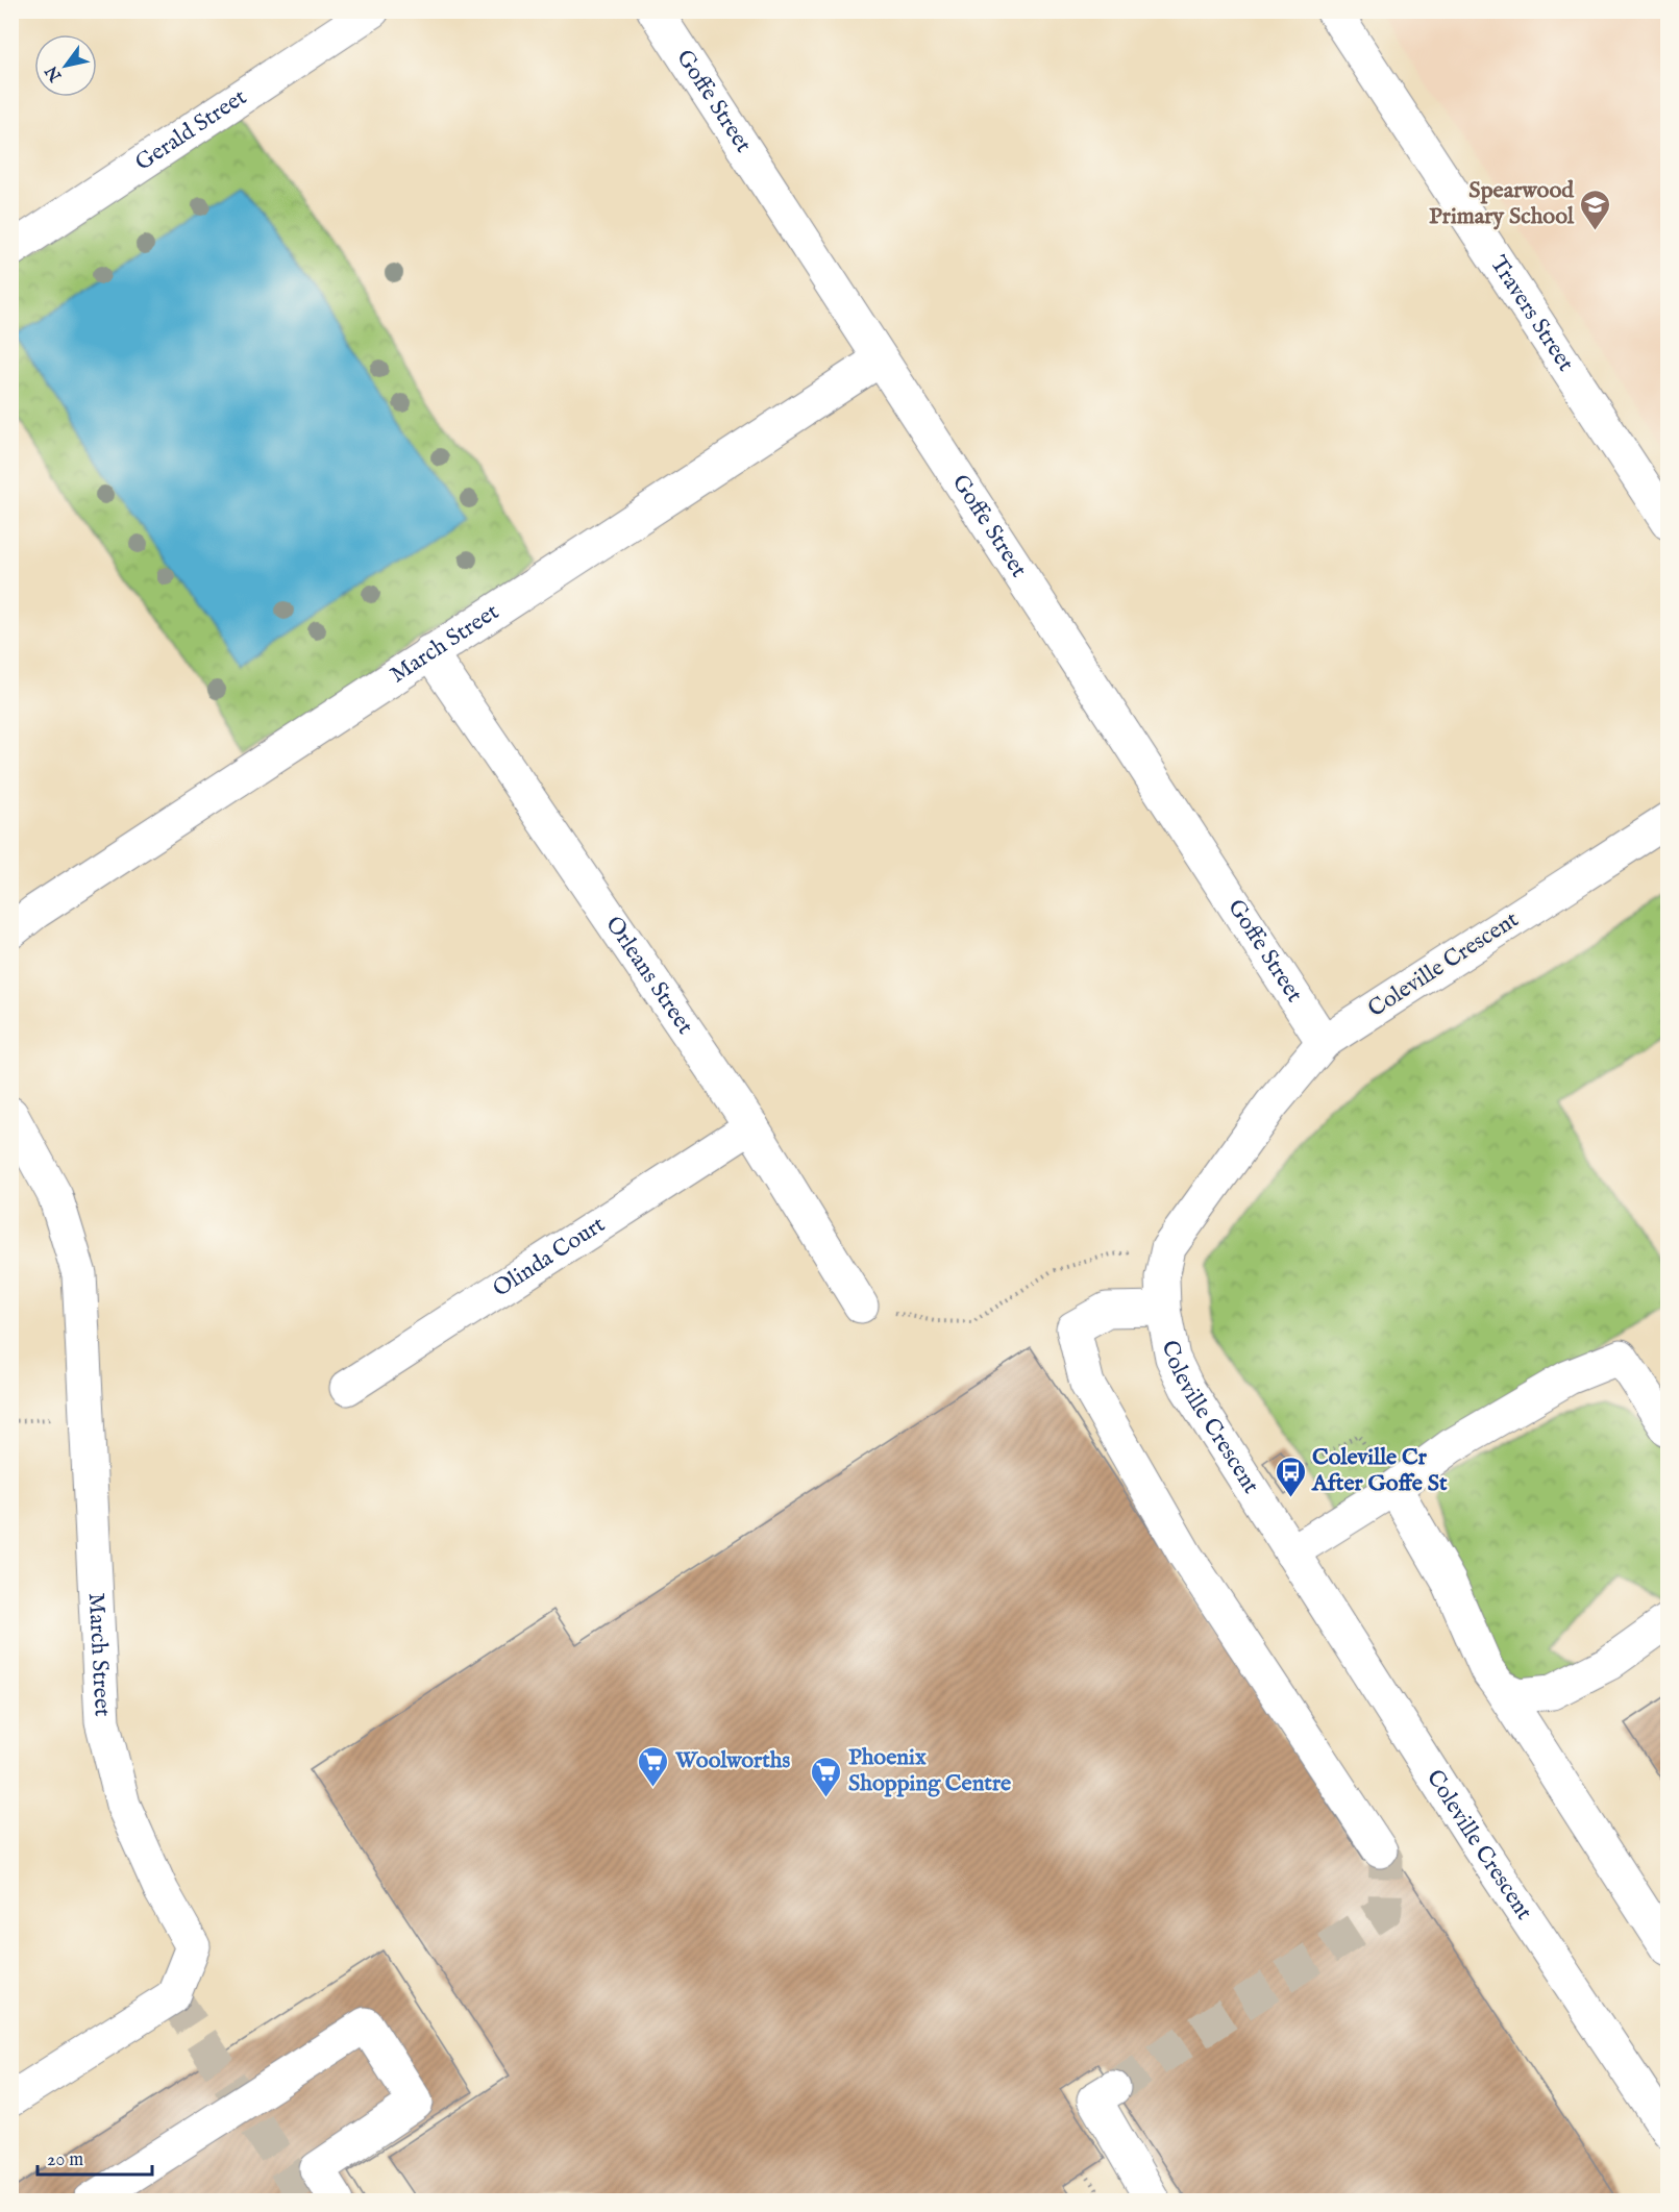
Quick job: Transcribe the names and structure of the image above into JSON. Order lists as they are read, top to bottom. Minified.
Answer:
{"streets":{"street":["Goffe Street","Gerald Street","Travers Street","March Street","Coleville Crescent","Orleans Street","Olinda Court"]},"crossings":[["Goffe Street","March Street"],["Goffe Street","Coleville Crescent"],["March Street","Orleans Street"],["Orleans Street","Olinda Court"]],"places":{"school or university":["Spearwood Primary School"],"bus stop":["Coleville Cr After Goffe St"],"supermarket":["Woolworths","Phoenix Shopping Centre"]},"scale_bar":"20 m","north":"bottom left"}
